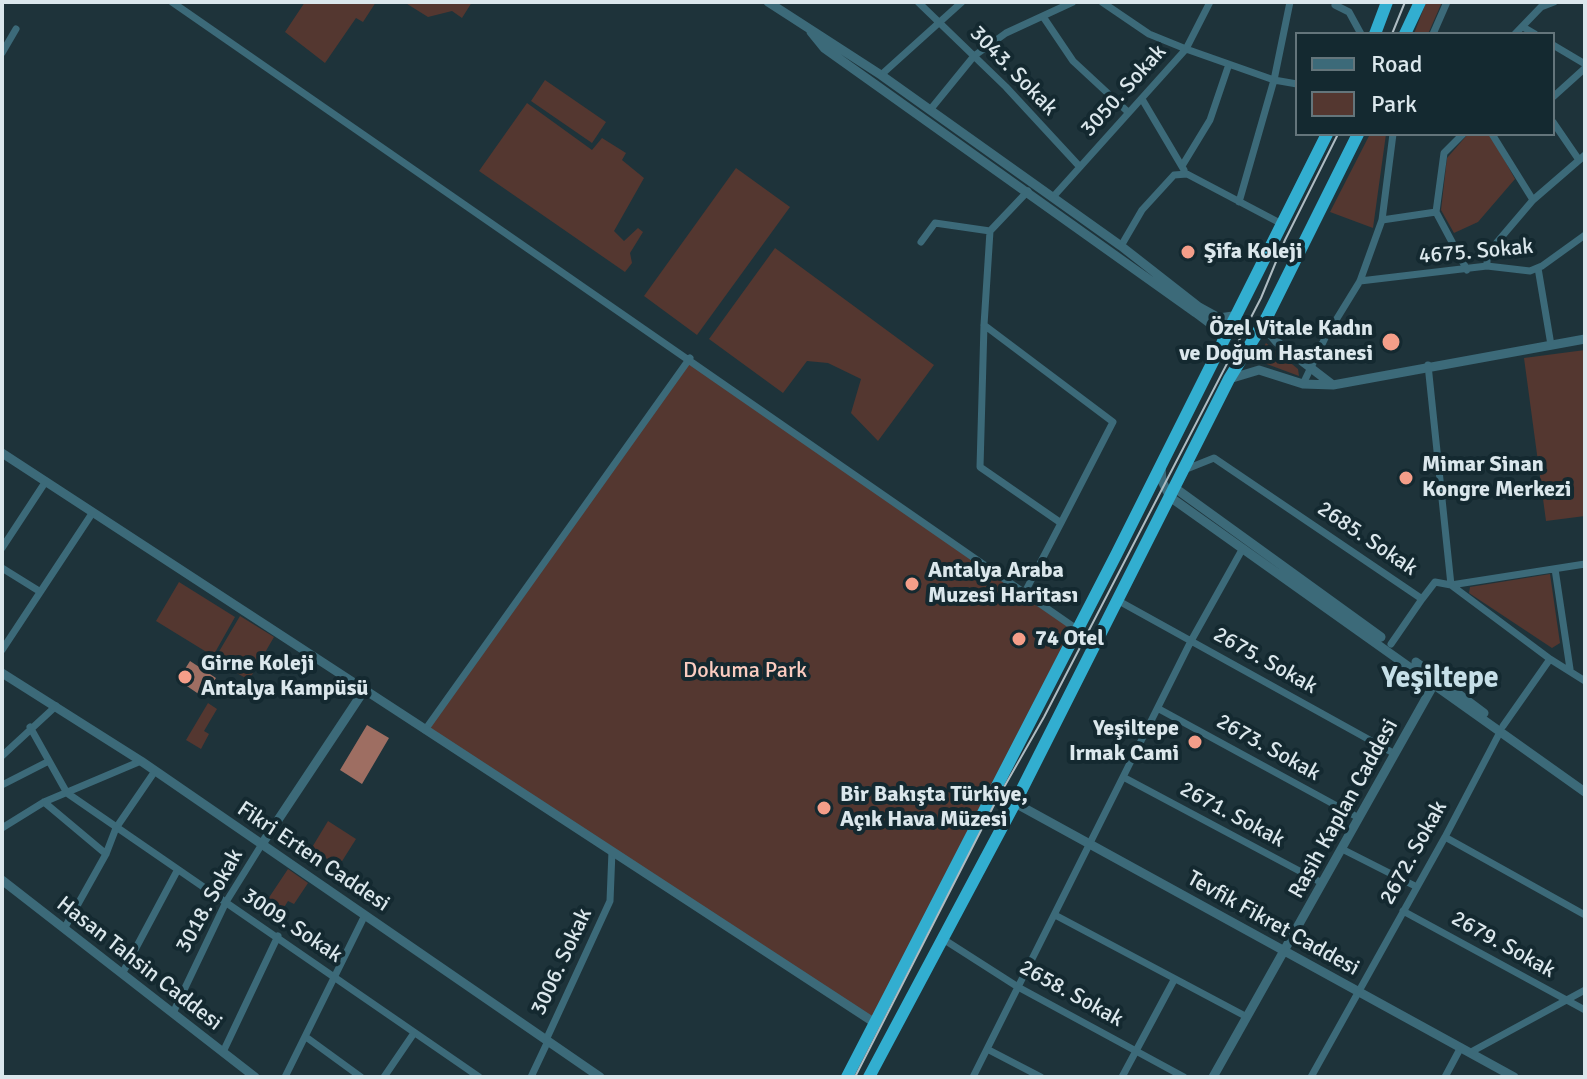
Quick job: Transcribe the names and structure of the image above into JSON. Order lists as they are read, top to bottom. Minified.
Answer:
{"streets":{"street":["3043. Sokak","3050. Sokak","4675. Sokak","2685. Sokak","2675. Sokak","2673. Sokak","Rasih Kaplan Caddesi","2671. Sokak","2672. Sokak","Fikri Erten Caddesi","3018. Sokak","Tevfik Fikret Caddesi","3009. Sokak","2679. Sokak","3006. Sokak","Hasan Tahsin Caddesi","2658. Sokak"]},"crossings":[["3043. Sokak","3050. Sokak"],["2675. Sokak","Rasih Kaplan Caddesi"],["2673. Sokak","Rasih Kaplan Caddesi"],["Rasih Kaplan Caddesi","2671. Sokak"],["Rasih Kaplan Caddesi","Tevfik Fikret Caddesi"],["2672. Sokak","Tevfik Fikret Caddesi"],["2672. Sokak","2679. Sokak"],["Fikri Erten Caddesi","3018. Sokak"],["Fikri Erten Caddesi","3006. Sokak"],["3018. Sokak","3009. Sokak"],["3018. Sokak","Hasan Tahsin Caddesi"]],"districts":["Yeşiltepe"],"parks":["Dokuma Park"],"places":["Şifa Koleji","Özel Vitale Kadın ve Doğum Hastanesi","Mimar Sinan Kongre Merkezi","Antalya Araba Muzesi Haritası","74 Otel","Girne Koleji Antalya Kampüsü","Yeşiltepe Irmak Cami","Bir Bakışta Türkiye, Açık Hava Müzesi"],"legend":["Road","Park"]}
